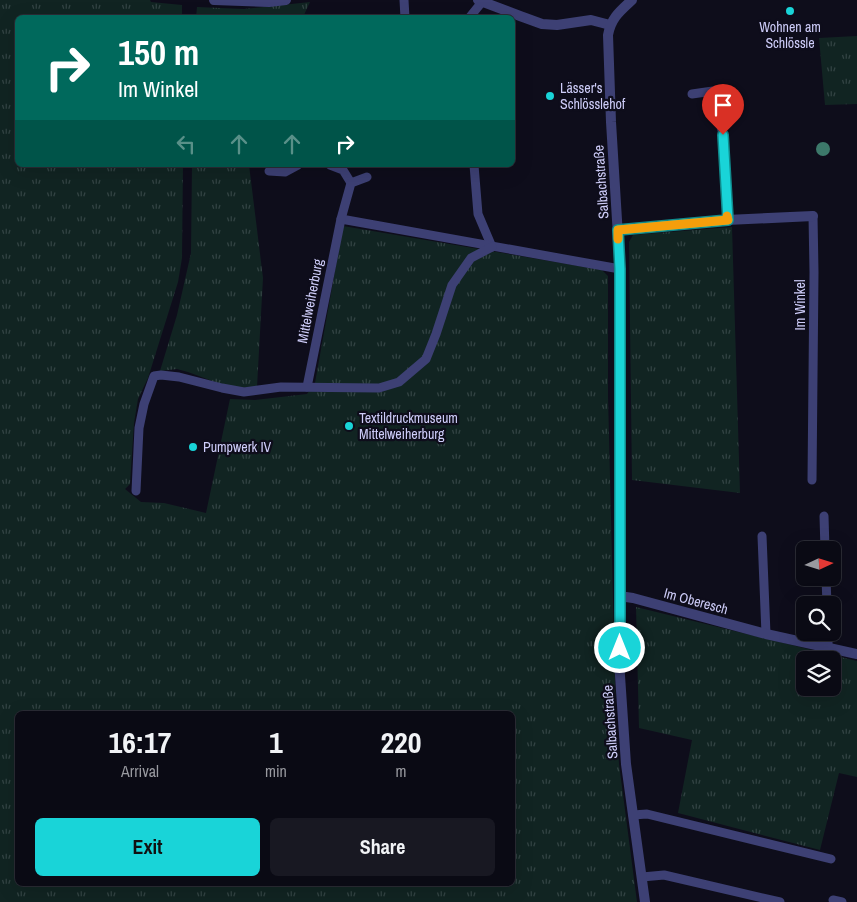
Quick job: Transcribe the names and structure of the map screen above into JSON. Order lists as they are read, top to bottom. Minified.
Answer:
{"streets":{"street":["Salbachstraße","Im Winkel","Im Oberesch"],"lane":["Mittelweiherburg"]},"crossings":[["Salbachstraße","Im Winkel"],["Salbachstraße","Im Oberesch"]],"places":["Wohnen am Schlössle","Lässer's Schlösslehof","Textildruckmuseum Mittelweiherburg","Pumpwerk IV"],"north":"right","page":{"turn":["150 m","Im Winkel"],"eta":["16:17","Arrival","1","min","220","m"],"buttons":["Exit","Share"]}}
